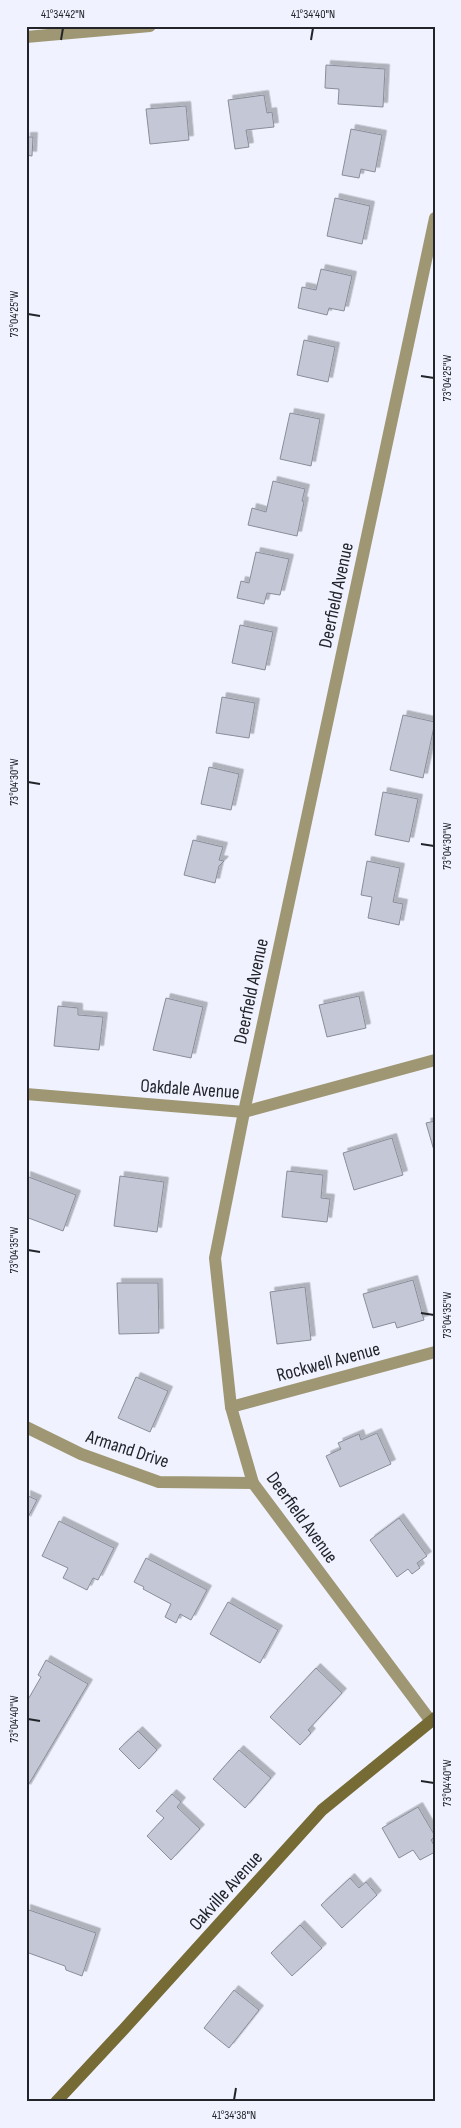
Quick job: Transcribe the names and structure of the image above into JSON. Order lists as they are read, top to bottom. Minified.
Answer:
{"streets":{"street":["Deerfield Avenue","Oakdale Avenue","Rockwell Avenue","Armand Drive","Oakville Avenue"]},"crossings":[["Deerfield Avenue","Oakdale Avenue"],["Deerfield Avenue","Rockwell Avenue"],["Deerfield Avenue","Armand Drive"],["Deerfield Avenue","Oakville Avenue"]],"coordinates":["41°34'42\"N","41°34'40\"N","73°04'25\"W","73°04'30\"W","73°04'35\"W","73°04'40\"W","41°34'38\"N"]}
